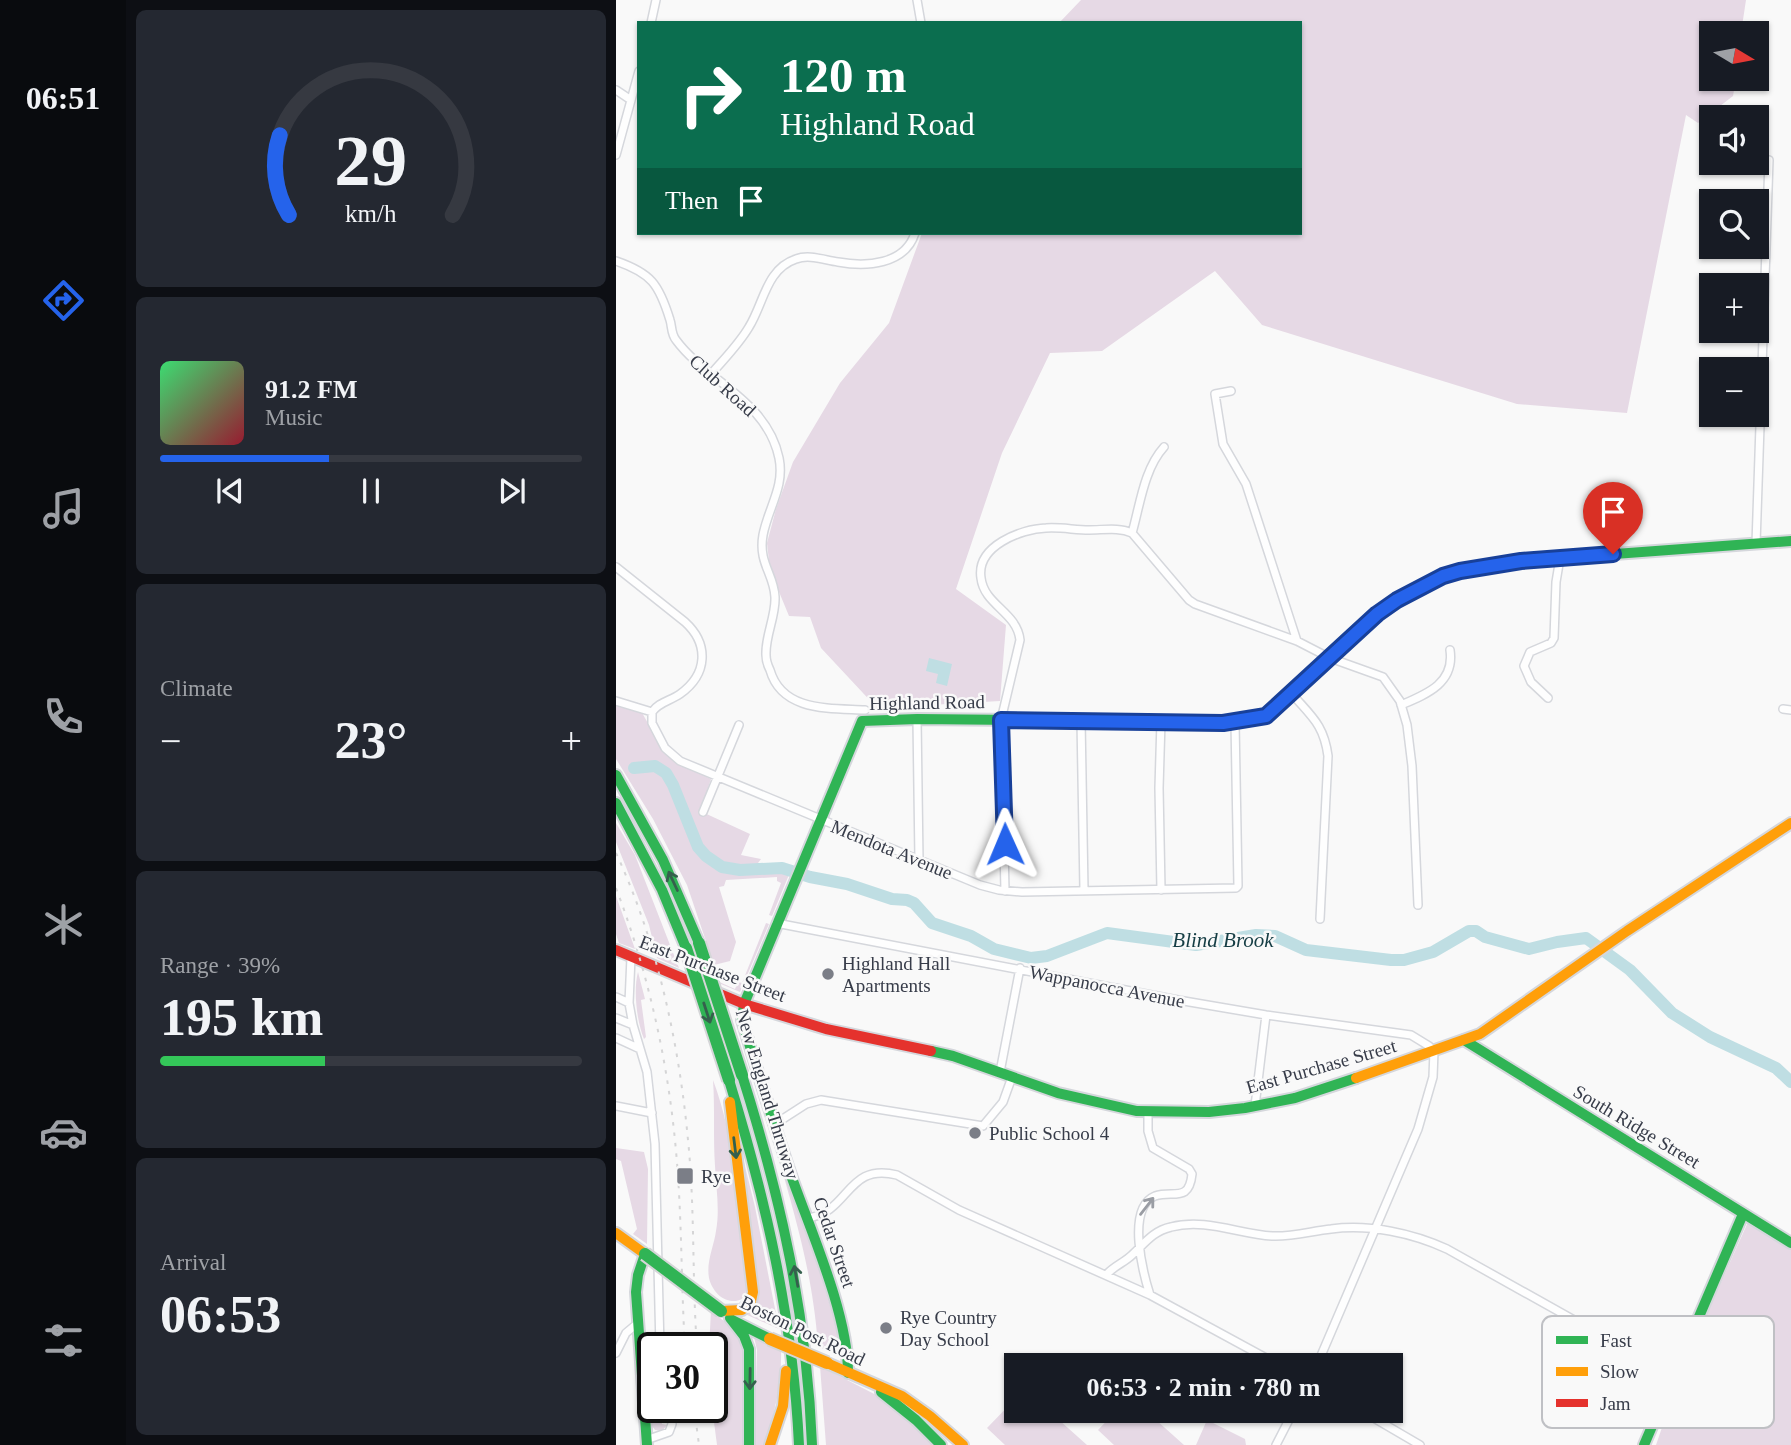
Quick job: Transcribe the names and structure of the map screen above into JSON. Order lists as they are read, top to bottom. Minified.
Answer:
{"streets":{"main road":["Highland Road","East Purchase Street","New England Thruway","South Ridge Street","Cedar Street","Boston Post Road"],"street":["Club Road","Mendota Avenue","Wappanocca Avenue"]},"crossings":[["Highland Road","Mendota Avenue"],["Highland Road","East Purchase Street"],["Highland Road","Wappanocca Avenue"],["Highland Road","Cedar Street"],["East Purchase Street","Wappanocca Avenue"],["East Purchase Street","South Ridge Street"],["East Purchase Street","Cedar Street"],["Cedar Street","Boston Post Road"]],"water":["Blind Brook"],"places":{"other":["Highland Hall Apartments","Public School 4","Rye Country Day School"],"transit":["Rye"]},"legend":["Fast","Slow","Jam"],"north":"right","page":{"tabs":"06:51","map_buttons":["+","−"],"turn":["120 m","Highland Road"],"then":"Then","song":["91.2 FM","Music"],"tile":["Climate",["Range · 39%","195 km"],["Arrival","06:53"]],"heat":["−","23°","+"],"limit":"30","trip":"06:53 · 2 min · 780 m","gauge":["29","km/h"]}}
